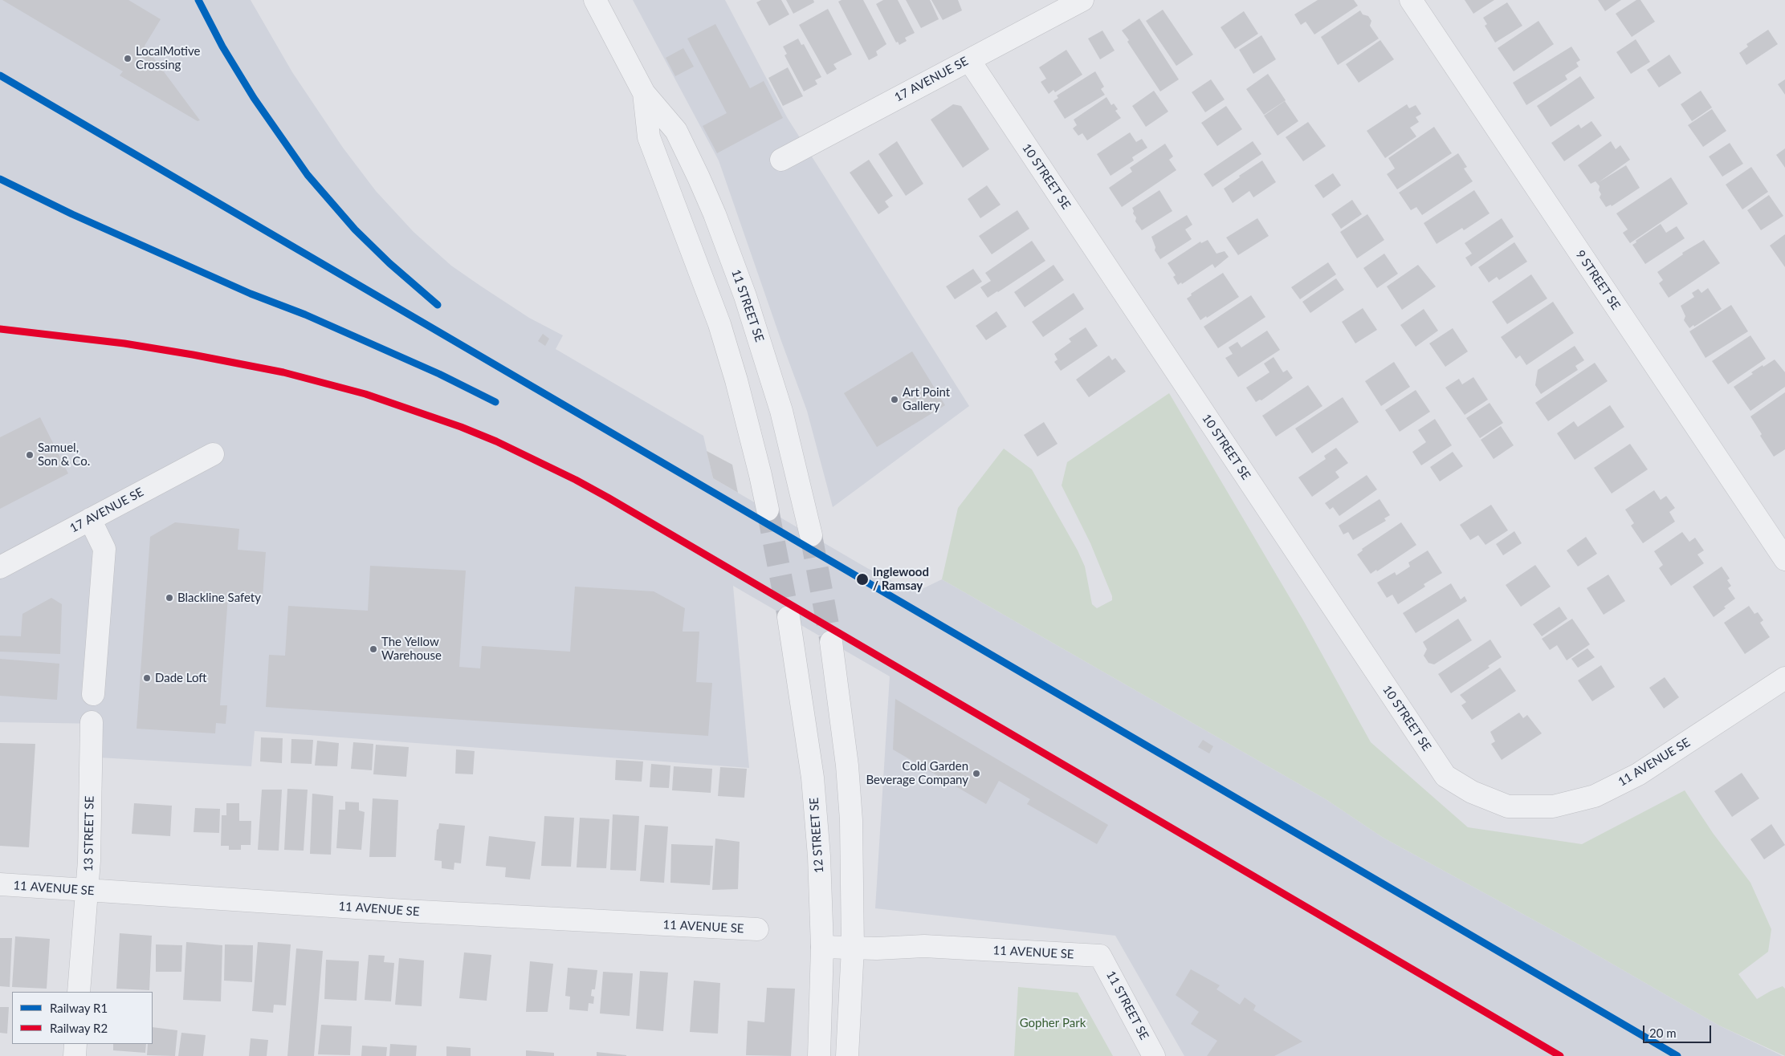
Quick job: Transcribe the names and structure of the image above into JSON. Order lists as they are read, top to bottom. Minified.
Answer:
{"streets":{"street":["17 AVENUE SE","10 STREET SE","9 STREET SE","11 STREET SE","11 AVENUE SE","13 STREET SE","12 STREET SE"]},"crossings":[["17 AVENUE SE","10 STREET SE"],["10 STREET SE","11 AVENUE SE"],["11 STREET SE","11 AVENUE SE"],["11 AVENUE SE","13 STREET SE"],["11 AVENUE SE","12 STREET SE"]],"parks":["Gopher Park"],"places":["LocalMotive Crossing","Art Point Gallery","Samuel, Son & Co.","Inglewood / Ramsay","Blackline Safety","The Yellow Warehouse","Dade Loft","Cold Garden Beverage Company"],"lines":["rail line R1","rail line R2"],"legend":["Railway R1","Railway R2"],"scale_bar":"20 m"}
